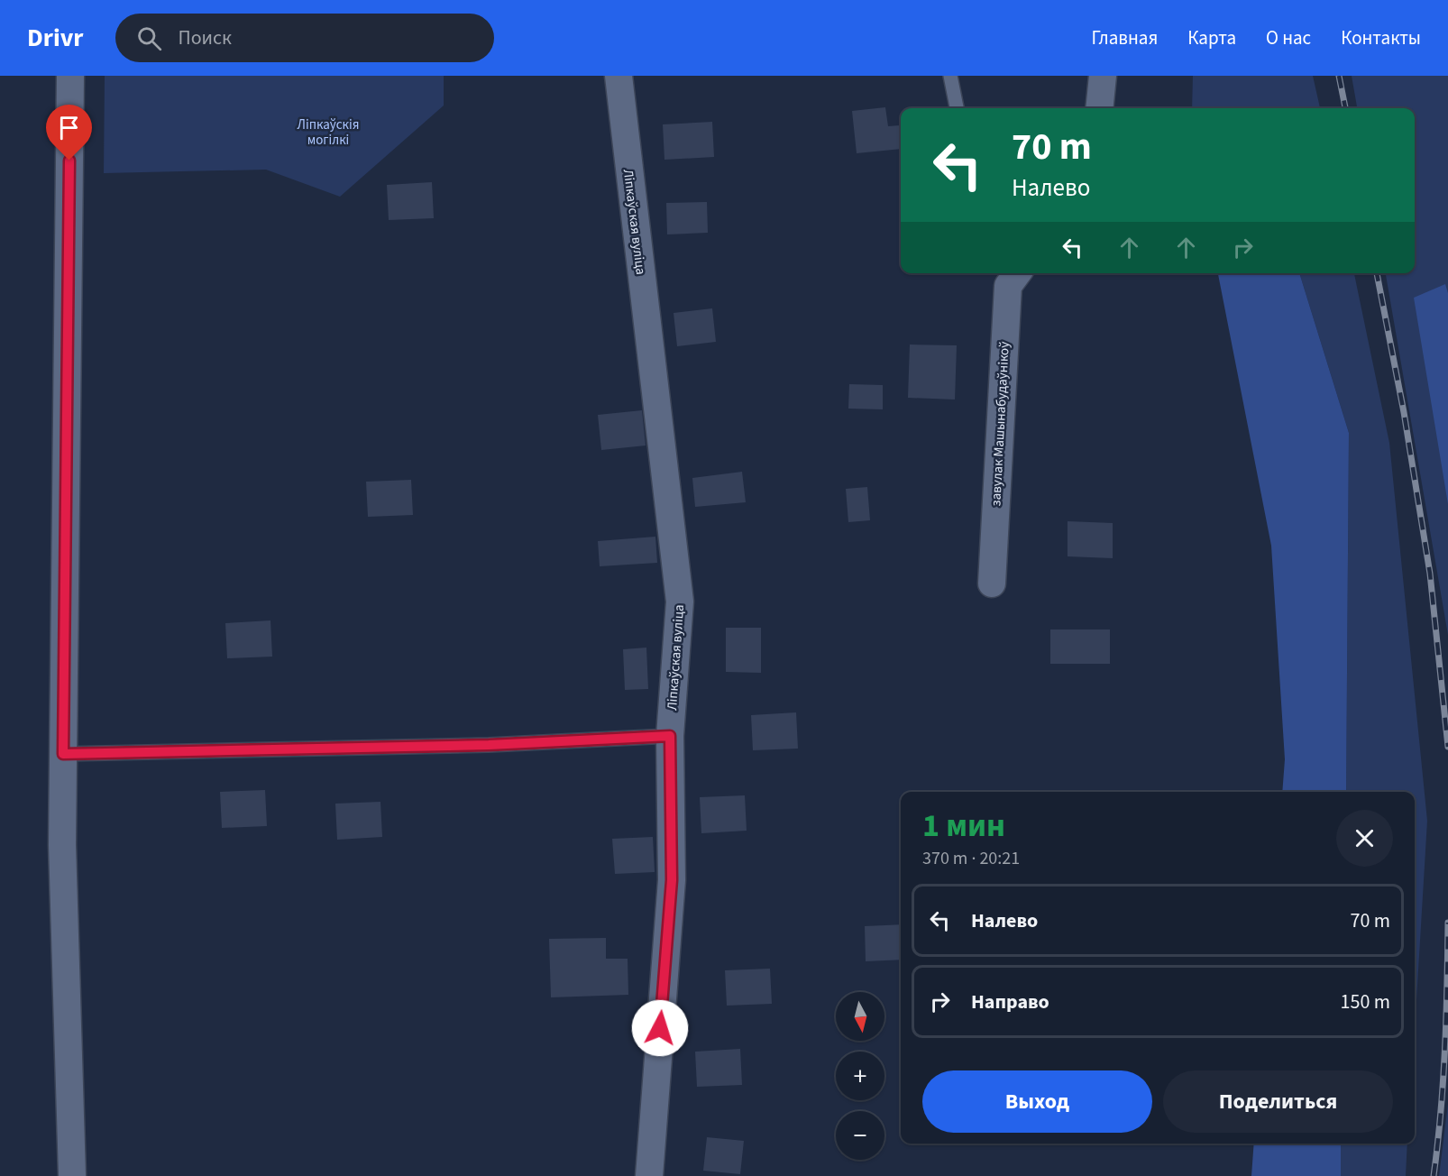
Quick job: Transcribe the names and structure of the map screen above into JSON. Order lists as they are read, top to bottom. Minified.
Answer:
{"streets":{"street":["Ліпкаўская вуліца","завулак Машынабудаўнікоў"]},"parks":["Ліпкаўскія могілкі"],"north":"bottom","page":{"header":"Drivr","search":"Поиск","nav":["Главная","Карта","О нас","Контакты"],"turn":["70 m","Налево"],"heading":["1 мин","370 m · 20:21"],"list":[{"name":"Налево","value":"70 m"},{"name":"Направо","value":"150 m"}],"map_buttons":["+","−"],"buttons":["Выход","Поделиться"]}}
